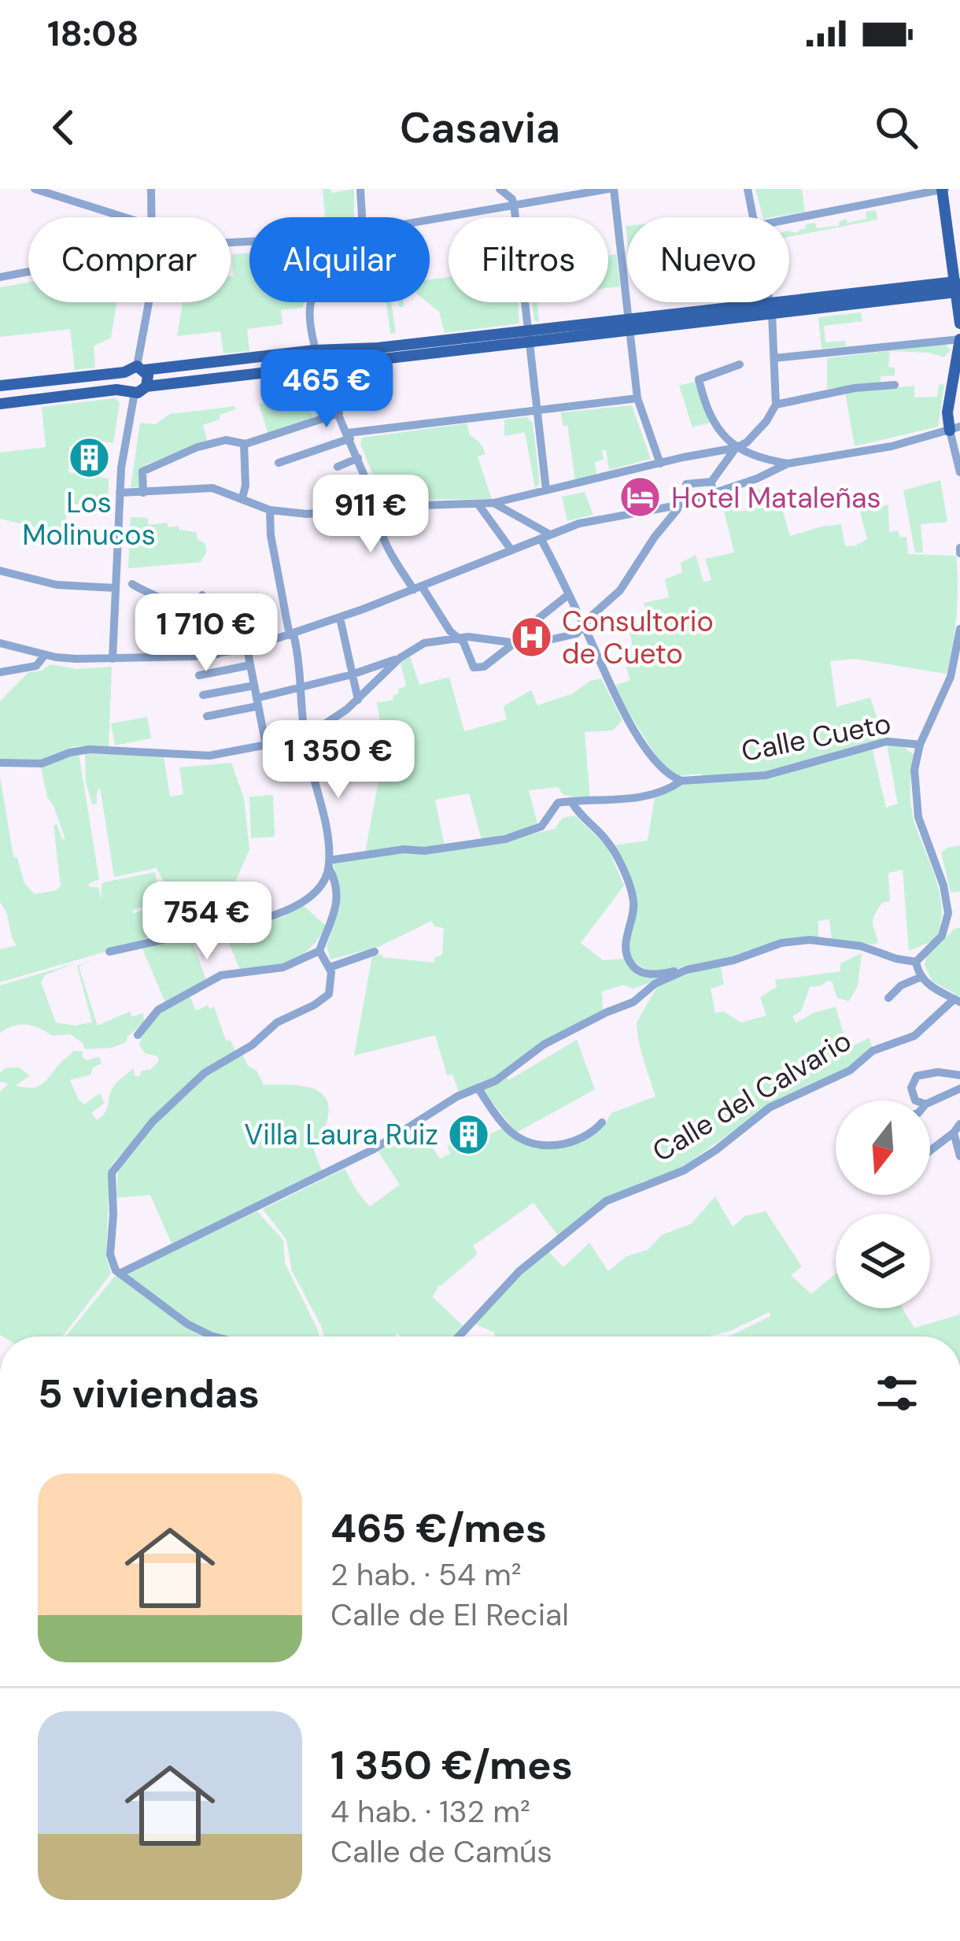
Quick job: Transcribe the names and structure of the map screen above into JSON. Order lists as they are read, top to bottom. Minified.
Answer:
{"streets":{"street":["Calle Cueto","Calle del Calvario"]},"places":{"building":["Los Molinucos","Villa Laura Ruiz"],"hotel":["Hotel Mataleñas"],"hospital":["Consultorio de Cueto"]},"north":"bottom","page":{"status":"18:08","header":"Casavia","chip":["Comprar","Alquilar","Filtros","Nuevo"],"price":["465 €","911 €","1 710 €","1 350 €","754 €"],"heading":"5 viviendas","list":[{"name":"465 €/mes","note":"2 hab. · 54 m² · Calle de El Recial"},{"name":"1 350 €/mes","note":"4 hab. · 132 m² · Calle de Camús"}]}}
